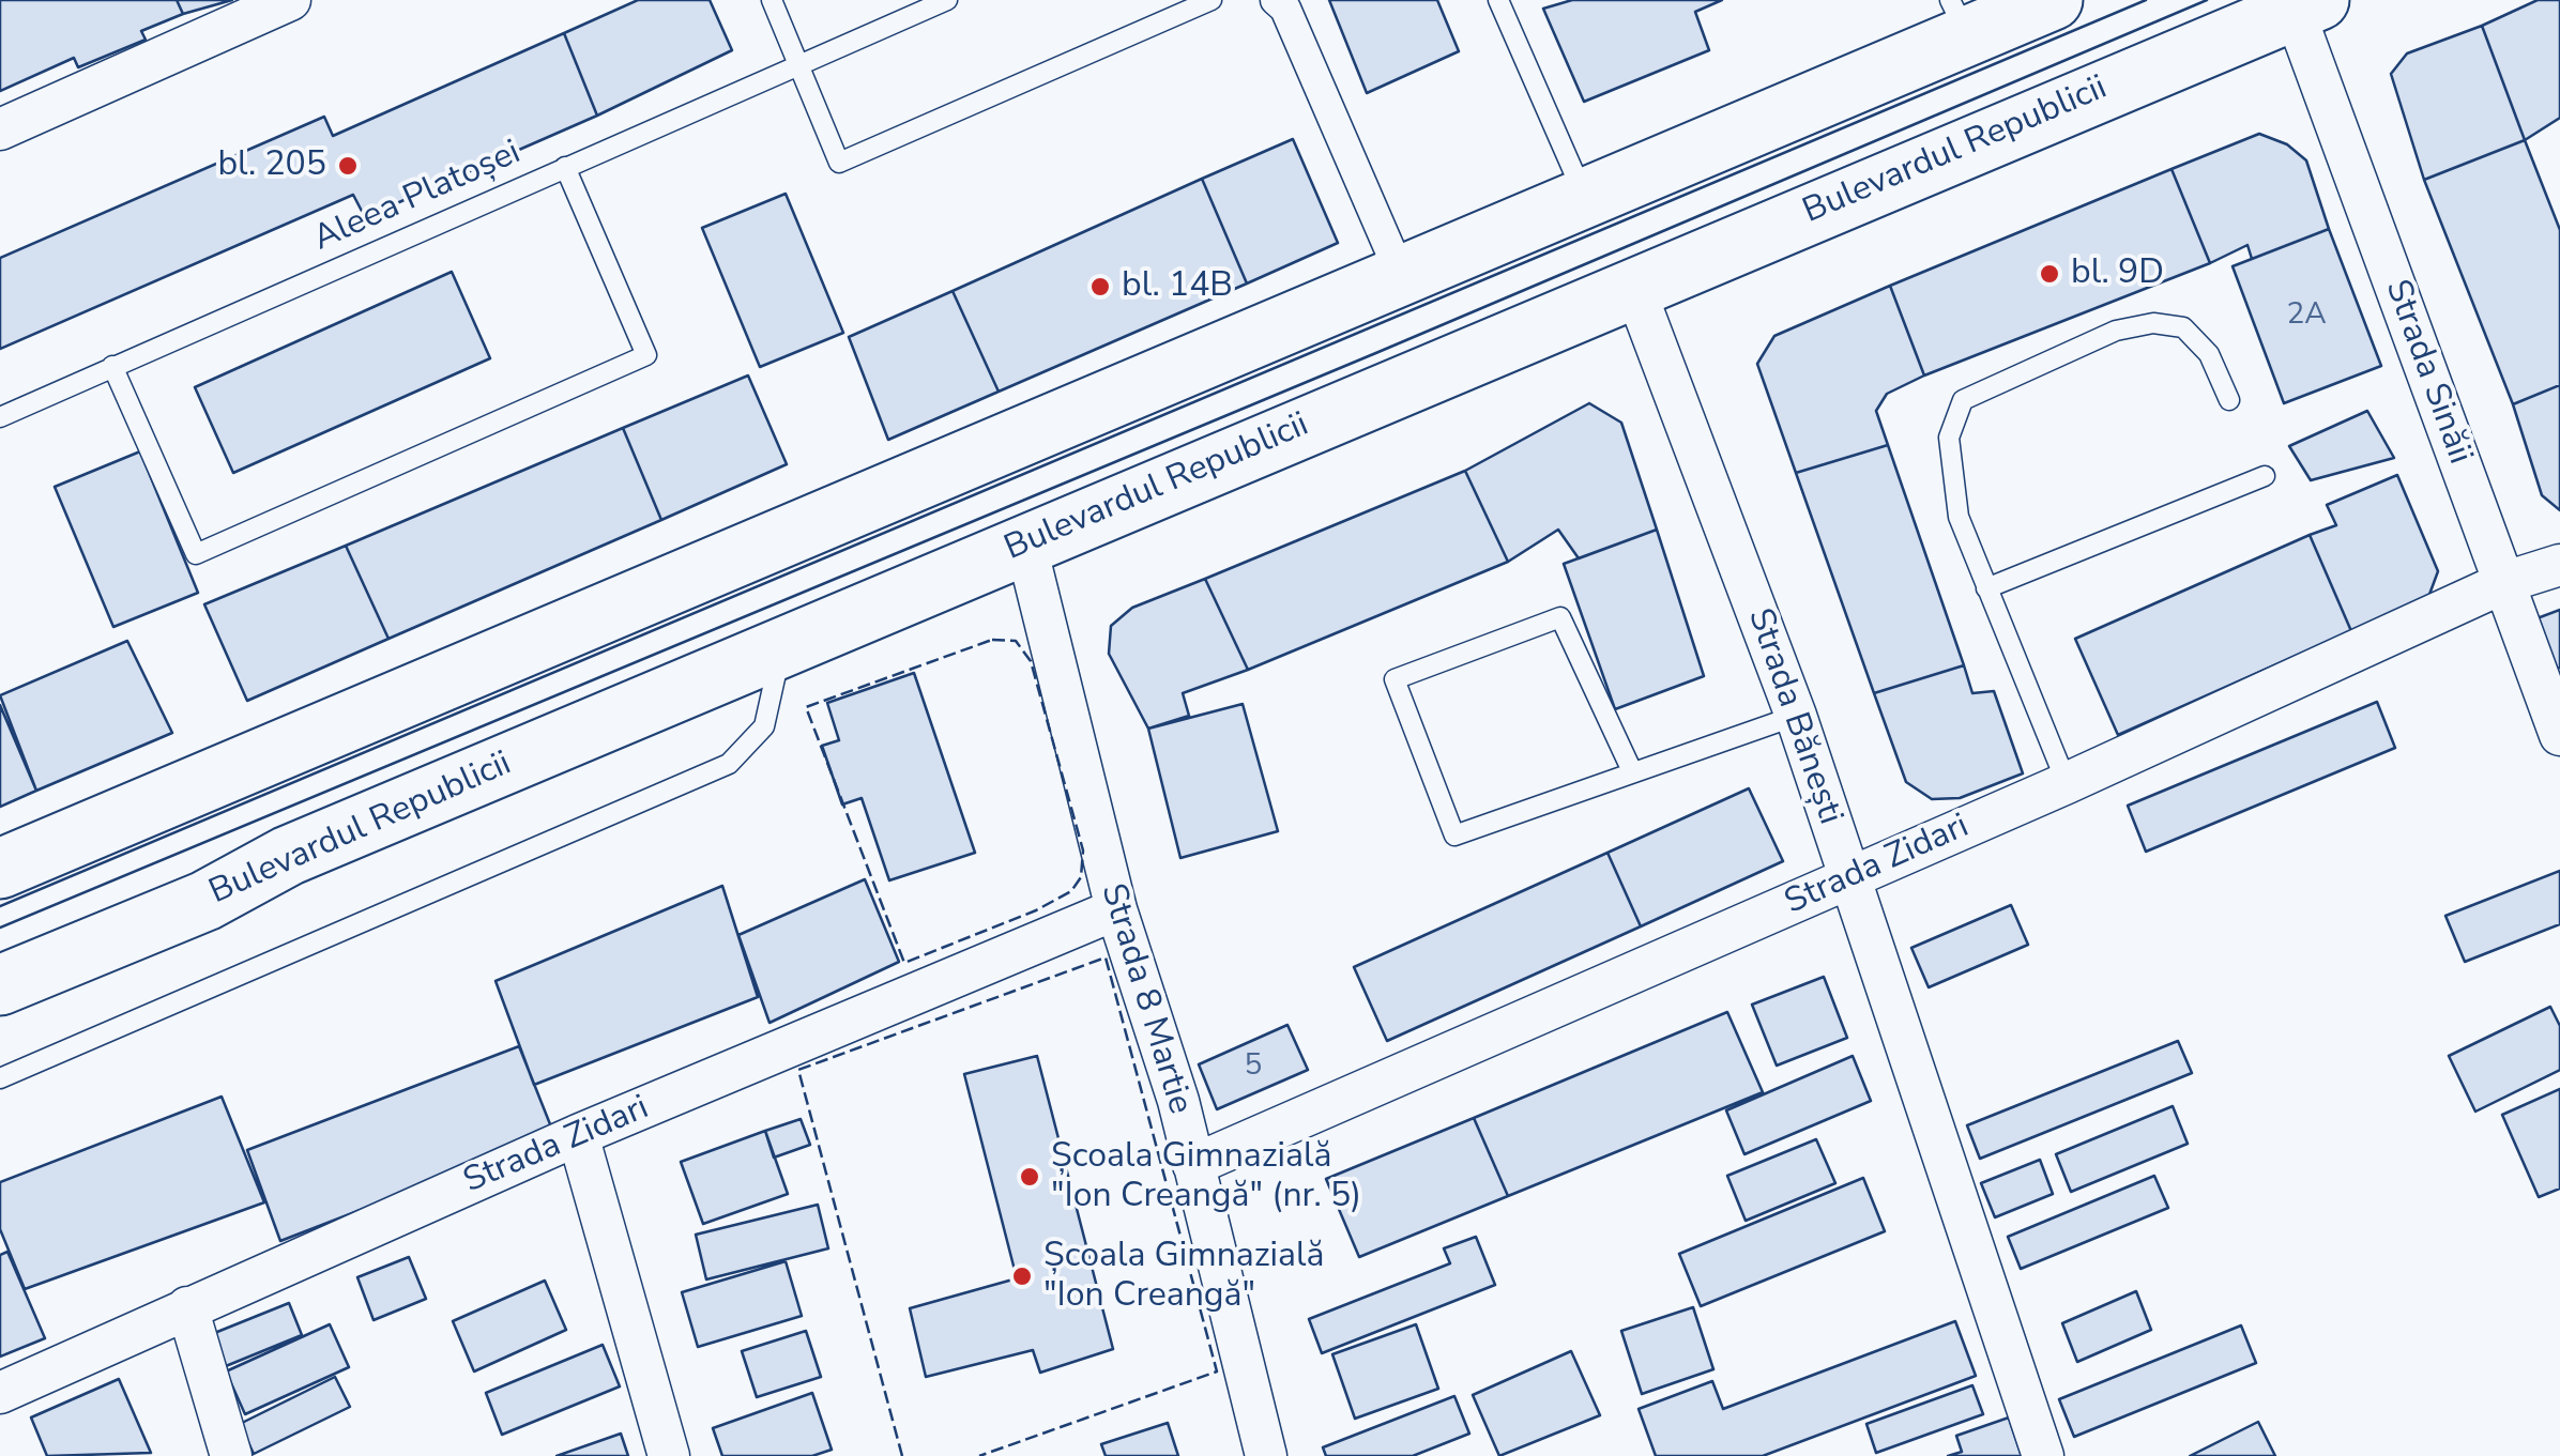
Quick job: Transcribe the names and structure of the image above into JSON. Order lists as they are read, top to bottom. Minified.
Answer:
{"streets":{"main road":["Bulevardul Republicii"],"street":["Strada Sinăii","Strada Bănești","Strada Zidari","Strada 8 Martie"],"lane":["Aleea Platoșei"]},"crossings":[["Bulevardul Republicii","Strada Sinăii"],["Bulevardul Republicii","Strada Bănești"],["Bulevardul Republicii","Strada 8 Martie"],["Strada Sinăii","Strada Zidari"],["Strada Bănești","Strada Zidari"],["Strada Zidari","Strada 8 Martie"]],"places":["bl. 205","bl. 9D","bl. 14B","Școala Gimnazială \"Ion Creangă\" (nr. 5)","Școala Gimnazială \"Ion Creangă\""],"house_numbers":["2A","5"]}
